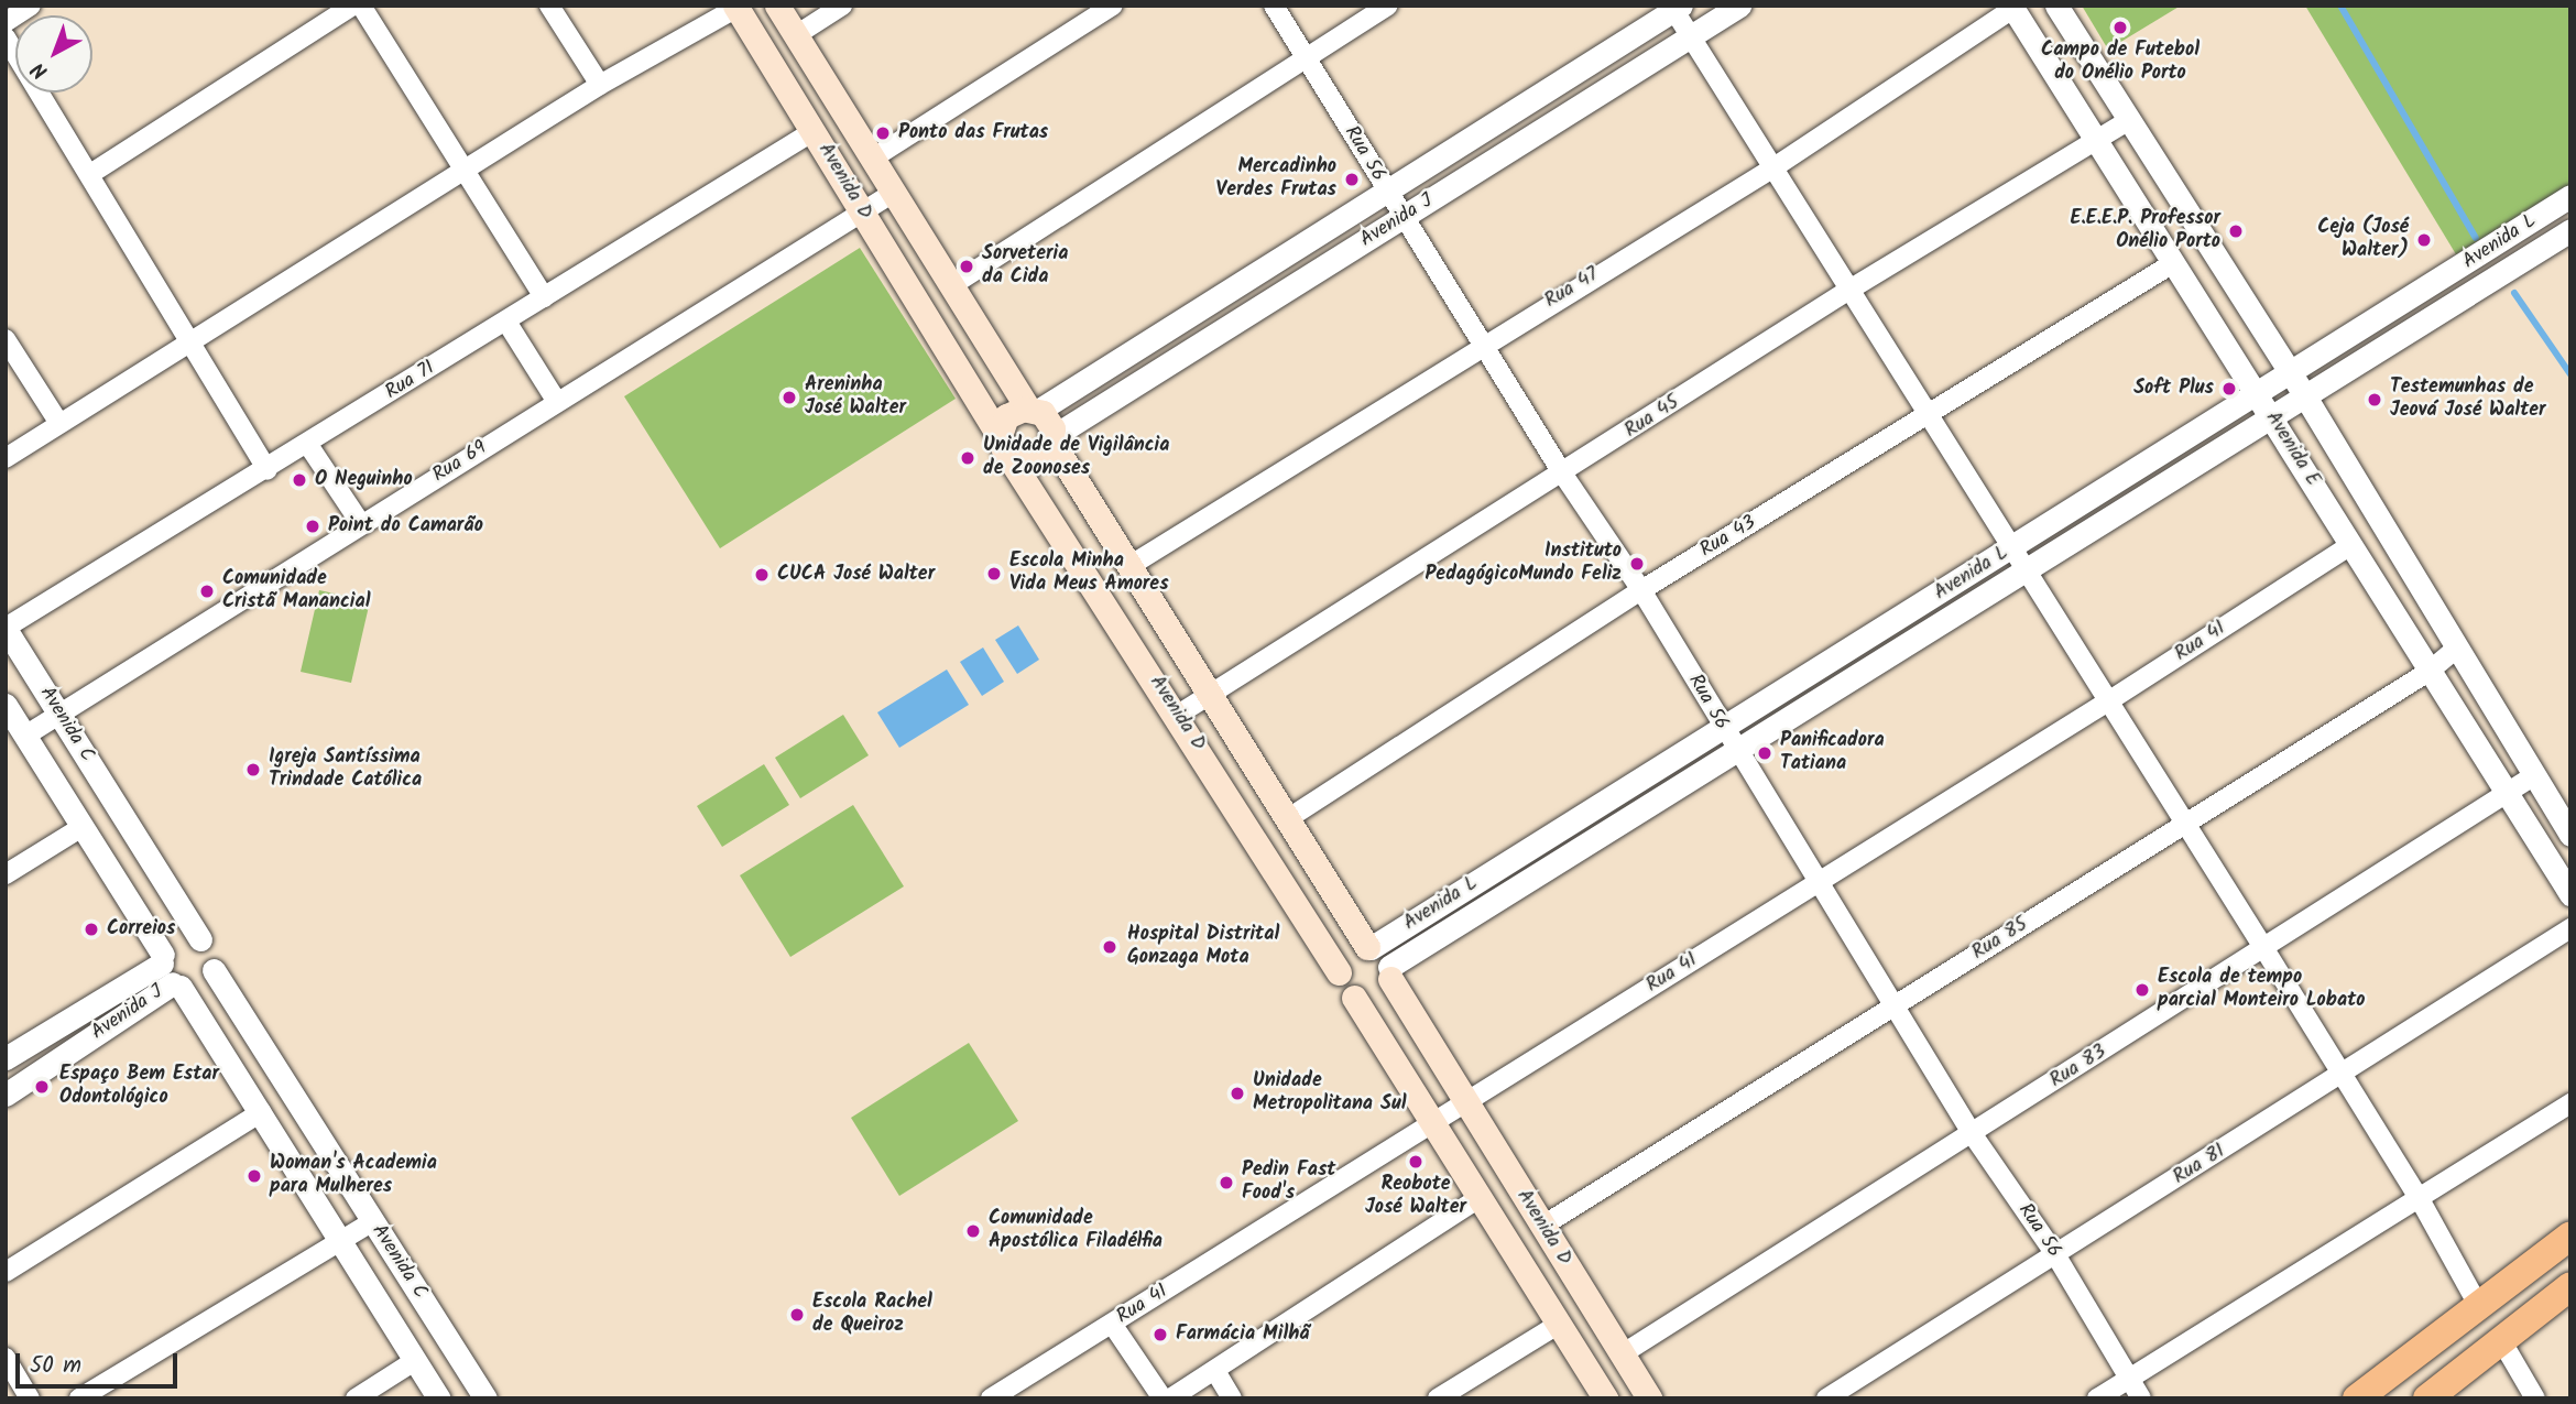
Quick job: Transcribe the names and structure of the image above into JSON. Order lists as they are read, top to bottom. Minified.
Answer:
{"streets":{"main road":["Avenida D"],"street":["Rua 56","Avenida J","Avenida L","Rua 47","Rua 71","Rua 45","Avenida E","Rua 69","Rua 43","Rua 41","Avenida C","Rua 85","Rua 83","Rua 81"]},"crossings":[["Rua 56","Avenida J"],["Rua 56","Avenida L"],["Rua 56","Rua 47"],["Rua 56","Rua 45"],["Rua 56","Rua 43"],["Rua 56","Rua 41"],["Rua 56","Rua 85"],["Rua 56","Rua 83"],["Rua 56","Rua 81"],["Avenida D","Avenida J"],["Avenida D","Avenida L"],["Avenida D","Rua 47"],["Avenida D","Rua 71"],["Avenida D","Rua 45"],["Avenida D","Rua 69"],["Avenida D","Rua 43"],["Avenida D","Rua 41"],["Avenida D","Rua 85"],["Avenida D","Rua 83"],["Avenida J","Avenida C"],["Avenida L","Avenida E"],["Rua 47","Avenida E"],["Rua 71","Avenida C"],["Rua 45","Avenida E"],["Avenida E","Rua 43"],["Avenida E","Rua 41"],["Avenida E","Rua 85"],["Avenida E","Rua 83"],["Rua 69","Avenida C"]],"places":["Campo de Futebol do Onélio Porto","Ponto das Frutas","Mercadinho Verdes Frutas","E.E.E.P. Professor Onélio Porto","Ceja (José Walter)","Sorveteria da Cida","Soft Plus","Areninha José Walter","Testemunhas de Jeová José Walter","Unidade de Vigilância de Zoonoses","O Neguinho","Point do Camarão","Instituto PedagógicoMundo Feliz","Escola Minha Vida Meus Amores","CUCA José Walter","Comunidade Cristã Manancial","Panificadora Tatiana","Igreja Santíssima Trindade Católica","Correios","Hospital Distrital Gonzaga Mota","Escola de tempo parcial Monteiro Lobato","Espaço Bem Estar Odontológico","Unidade Metropolitana Sul","Reobote José Walter","Woman's Academia para Mulheres","Pedin Fast Food's","Comunidade Apostólica Filadélfia","Escola Rachel de Queiroz","Farmácia Milhã"],"scale_bar":"50 m","north":"bottom left"}
